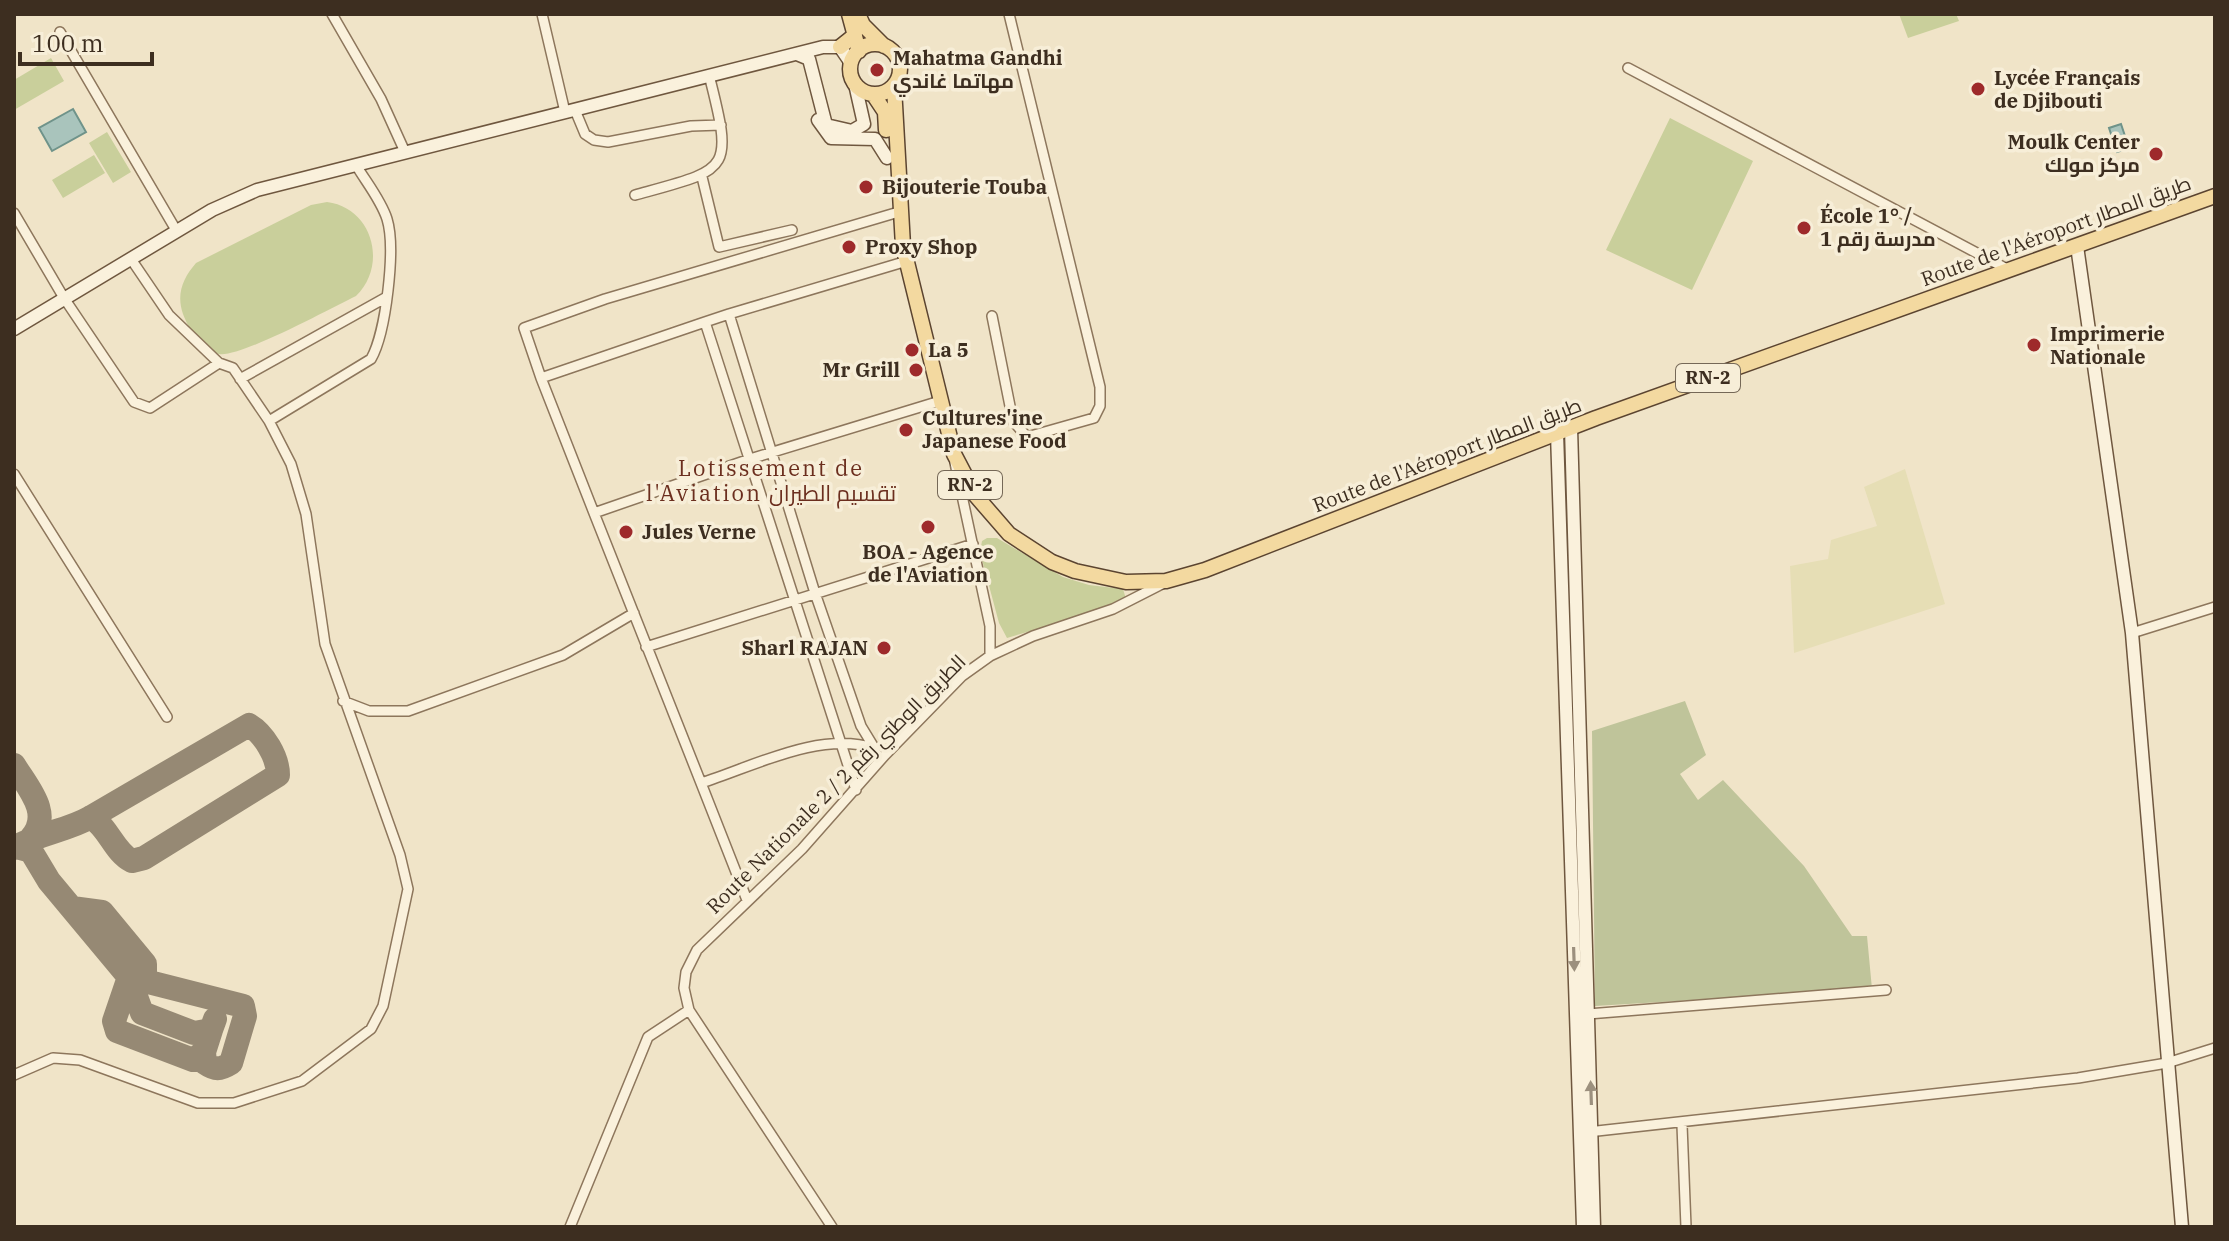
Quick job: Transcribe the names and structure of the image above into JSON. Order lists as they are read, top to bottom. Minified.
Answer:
{"streets":{"main road":["Route de l'Aéroport طريق المطار","RN-2"],"street":["Route Nationale 2 / الطريق الوطني رقم 2"]},"crossings":[["Route de l'Aéroport طريق المطار","RN-2"],["Route de l'Aéroport طريق المطار","Route Nationale 2 / الطريق الوطني رقم 2"]],"districts":["Lotissement de l'Aviation تقسيم الطيران"],"places":["Mahatma Gandhi مهاتما غاندي","Lycée Français de Djibouti","Moulk Center مركز مولك","Bijouterie Touba","École 1° / مدرسة رقم 1","Proxy Shop","Imprimerie Nationale","La 5","Mr Grill","Cultures'ine Japanese Food","BOA - Agence de l'Aviation","Jules Verne","Sharl RAJAN"],"scale_bar":"100 m"}
